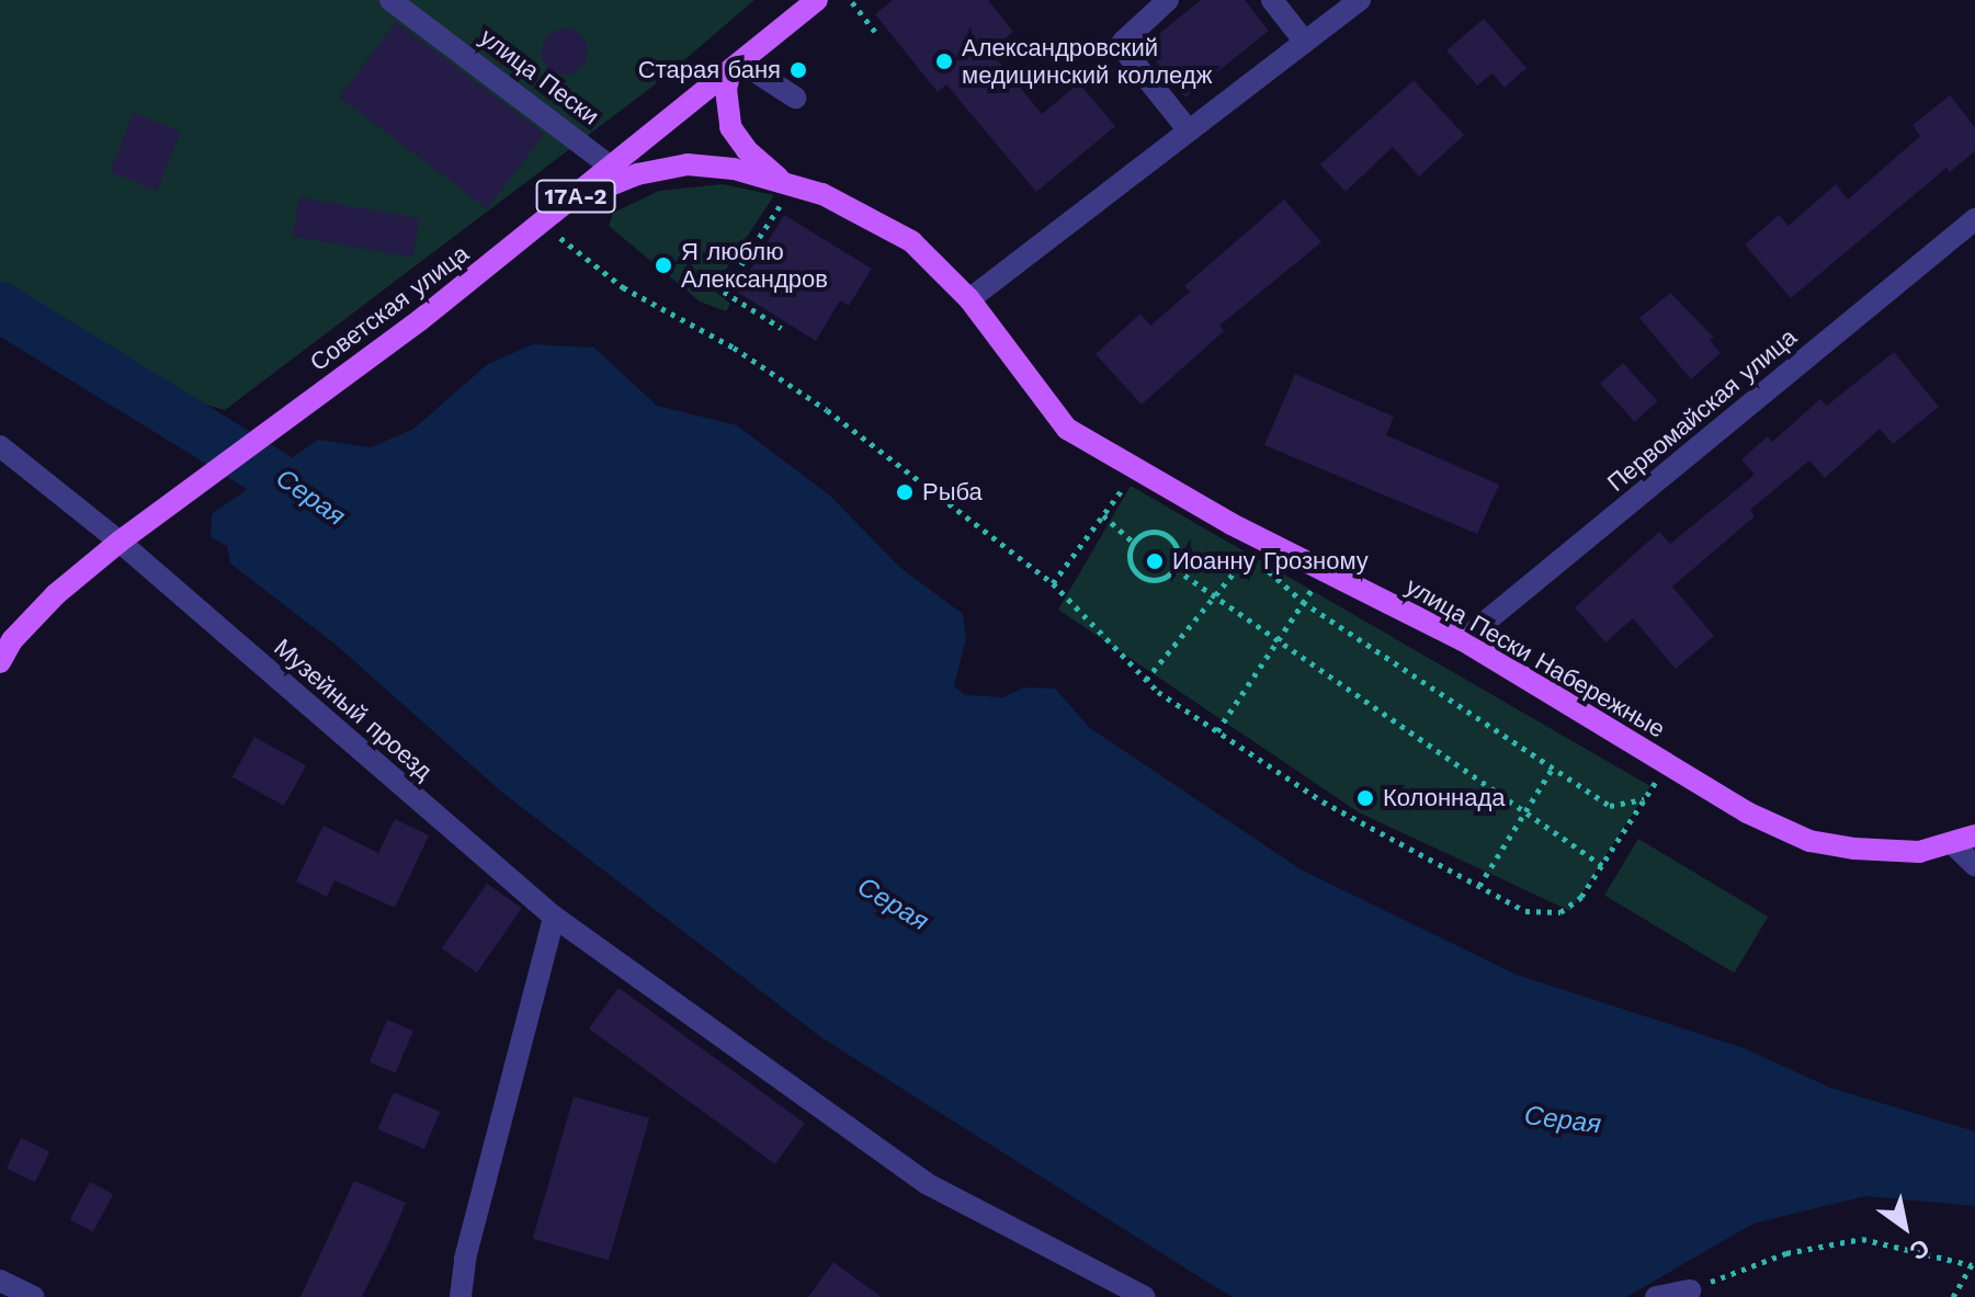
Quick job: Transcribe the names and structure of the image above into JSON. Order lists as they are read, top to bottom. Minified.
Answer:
{"streets":{"main road":["17А-2","Советская улица","улица Пески Набережные"],"street":["улица Пески","Первомайская улица","Музейный проезд"]},"crossings":[["улица Пески","Советская улица"],["Советская улица","улица Пески Набережные"],["Советская улица","Музейный проезд"],["Первомайская улица","улица Пески Набережные"]],"water":["Серая"],"places":["Александровский медицинский колледж","Старая баня","Я люблю Александров","Рыба","Иоанну Грозному","Колоннада"],"north":"bottom right"}
